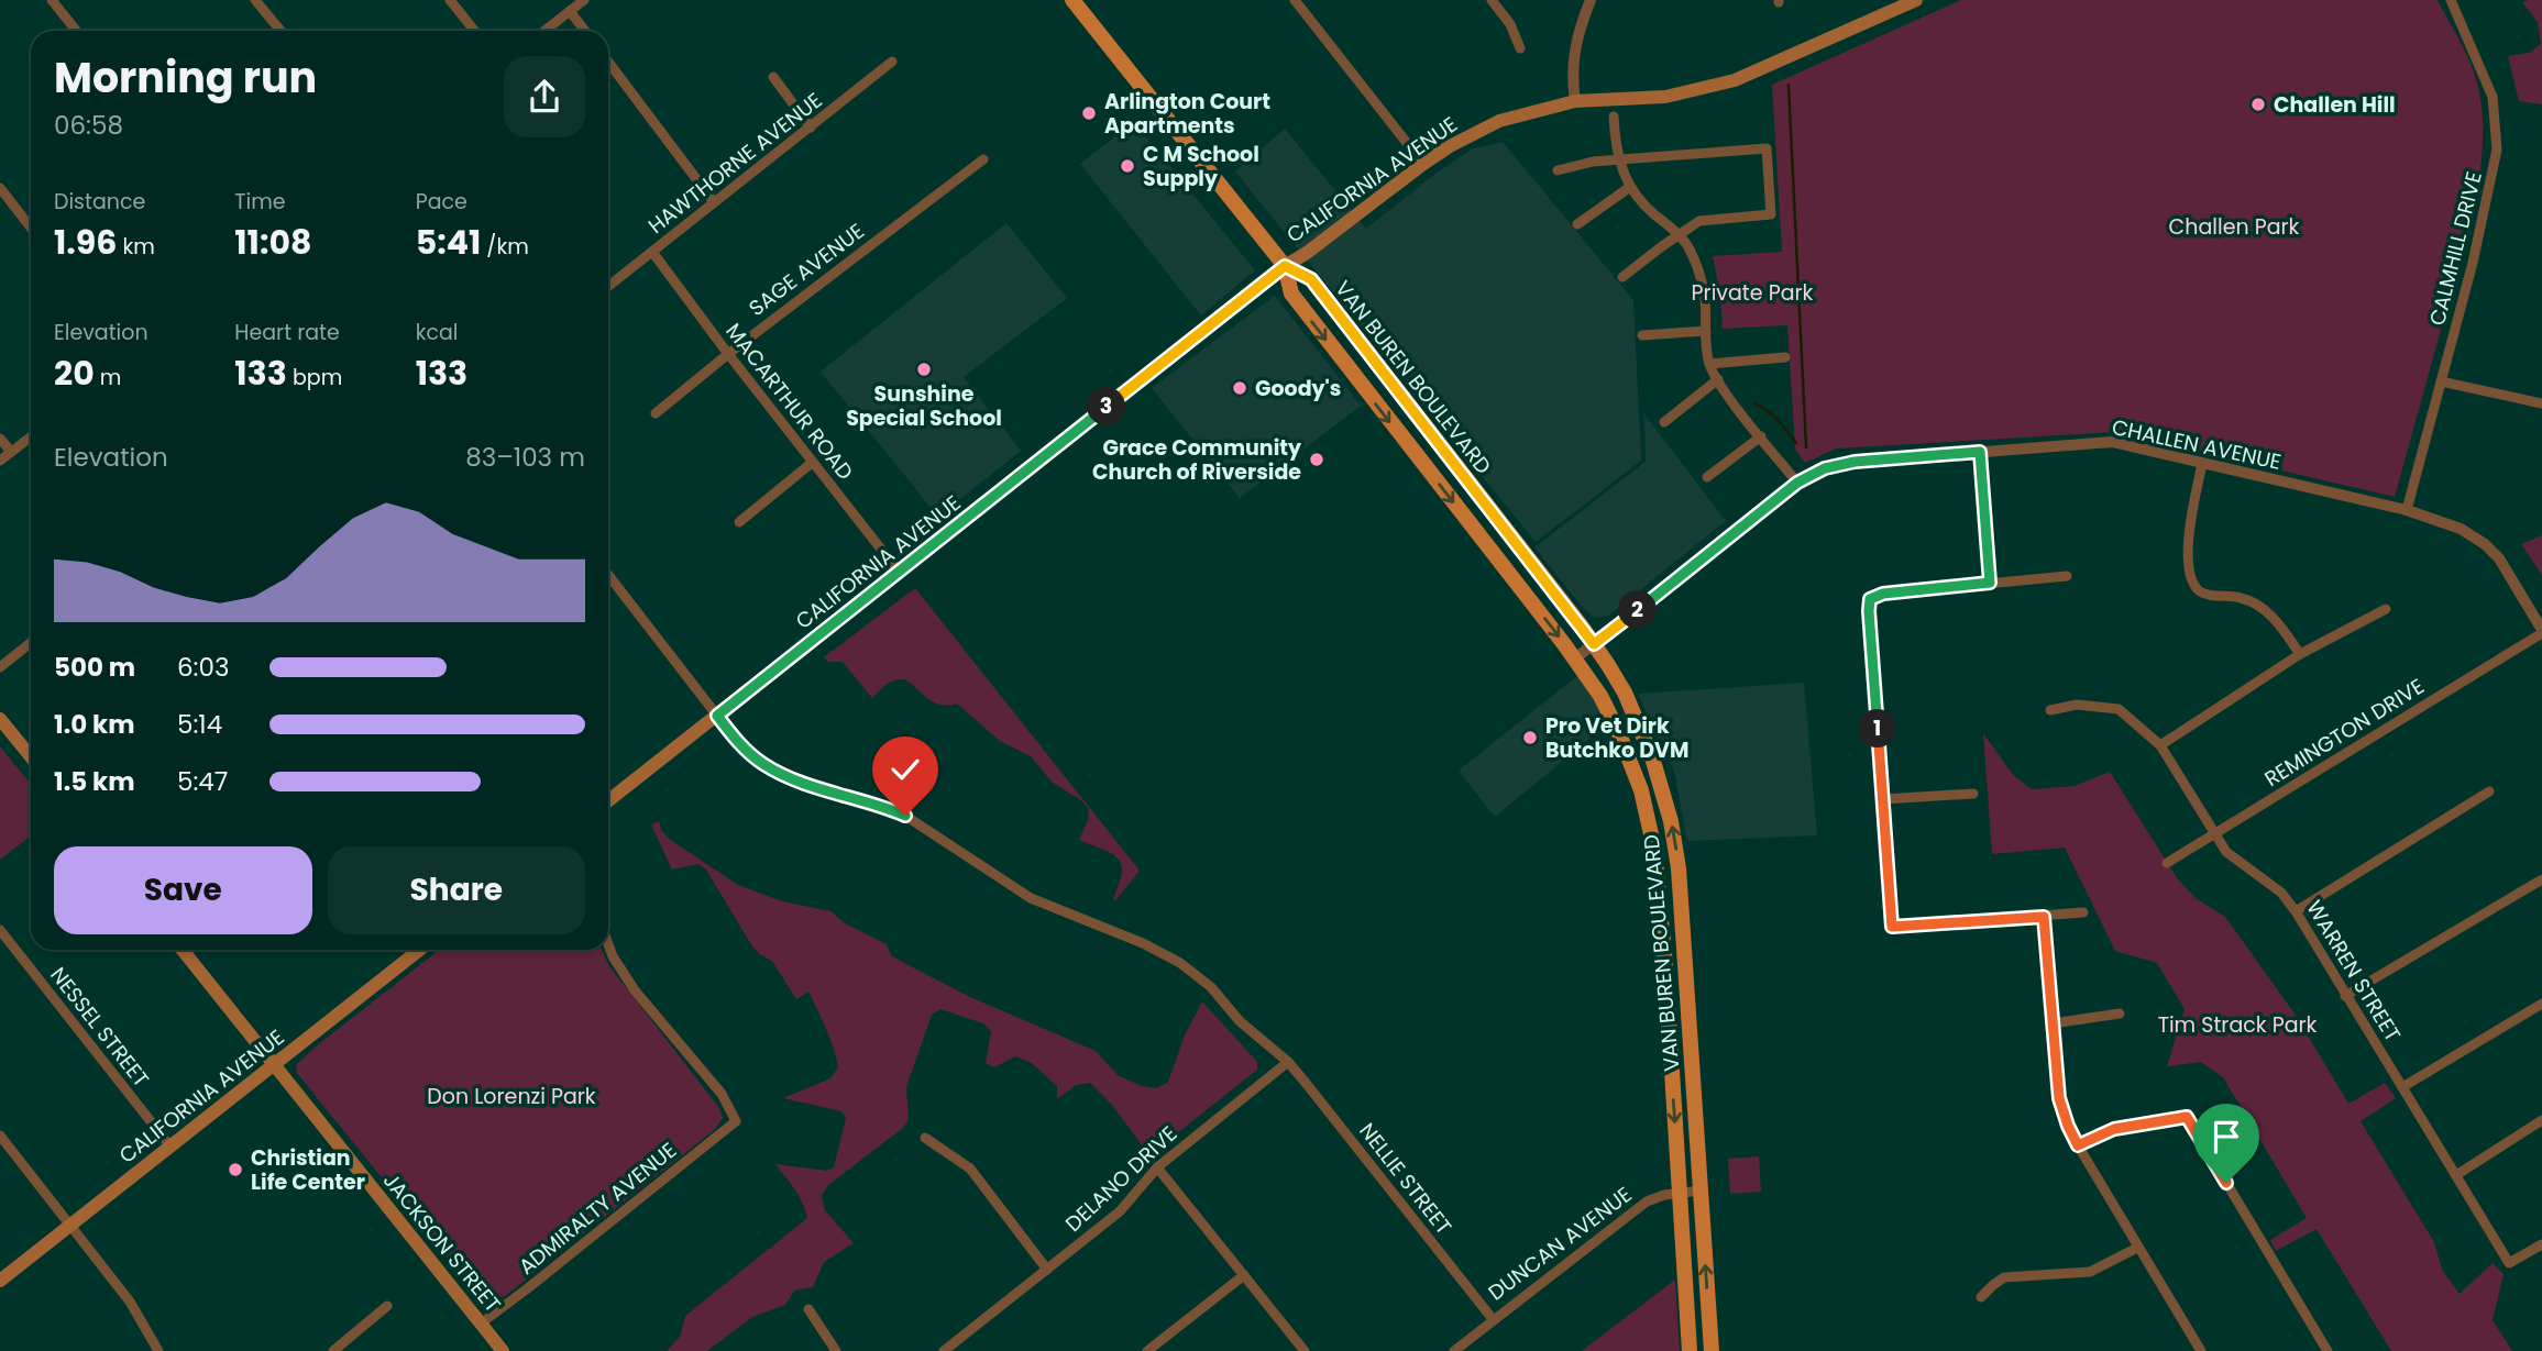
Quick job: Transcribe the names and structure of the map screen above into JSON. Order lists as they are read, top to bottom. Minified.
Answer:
{"streets":{"main road":["CALIFORNIA AVENUE","VAN BUREN BOULEVARD","JACKSON STREET"],"street":["HAWTHORNE AVENUE","CALMHILL DRIVE","SAGE AVENUE","MACARTHUR ROAD","CHALLEN AVENUE","REMINGTON DRIVE","WARREN STREET","NESSEL STREET","DELANO DRIVE","NELLIE STREET","ADMIRALTY AVENUE","DUNCAN AVENUE"]},"crossings":[["HAWTHORNE AVENUE","MACARTHUR ROAD"],["CALIFORNIA AVENUE","VAN BUREN BOULEVARD"],["CALIFORNIA AVENUE","MACARTHUR ROAD"],["CALIFORNIA AVENUE","NESSEL STREET"],["CALIFORNIA AVENUE","NELLIE STREET"],["CALIFORNIA AVENUE","JACKSON STREET"],["CALMHILL DRIVE","CHALLEN AVENUE"],["SAGE AVENUE","MACARTHUR ROAD"],["VAN BUREN BOULEVARD","CHALLEN AVENUE"],["VAN BUREN BOULEVARD","DUNCAN AVENUE"],["CHALLEN AVENUE","REMINGTON DRIVE"],["REMINGTON DRIVE","WARREN STREET"],["DELANO DRIVE","NELLIE STREET"],["NELLIE STREET","DUNCAN AVENUE"],["ADMIRALTY AVENUE","JACKSON STREET"]],"parks":["Challen Park","Private Park","Tim Strack Park","Don Lorenzi Park"],"places":["Challen Hill","Arlington Court Apartments","C M School Supply","Sunshine Special School","Goody's","Grace Community Church of Riverside","Pro Vet Dirk Butchko DVM","Christian Life Center"],"page":{"heading":["Morning run","06:58"],"stats":[["Distance","1.96 km"],["Time","11:08"],["Pace","5:41 /km"],["Elevation","20 m"],["Heart rate","133 bpm"],["kcal","133"]],"pins":["3","2","1"],"chart":["Elevation","83–103 m"],"list":[{"name":"500 m","note":"6:03"},{"name":"1.0 km","note":"5:14"},{"name":"1.5 km","note":"5:47"}],"buttons":["Save","Share"]}}
